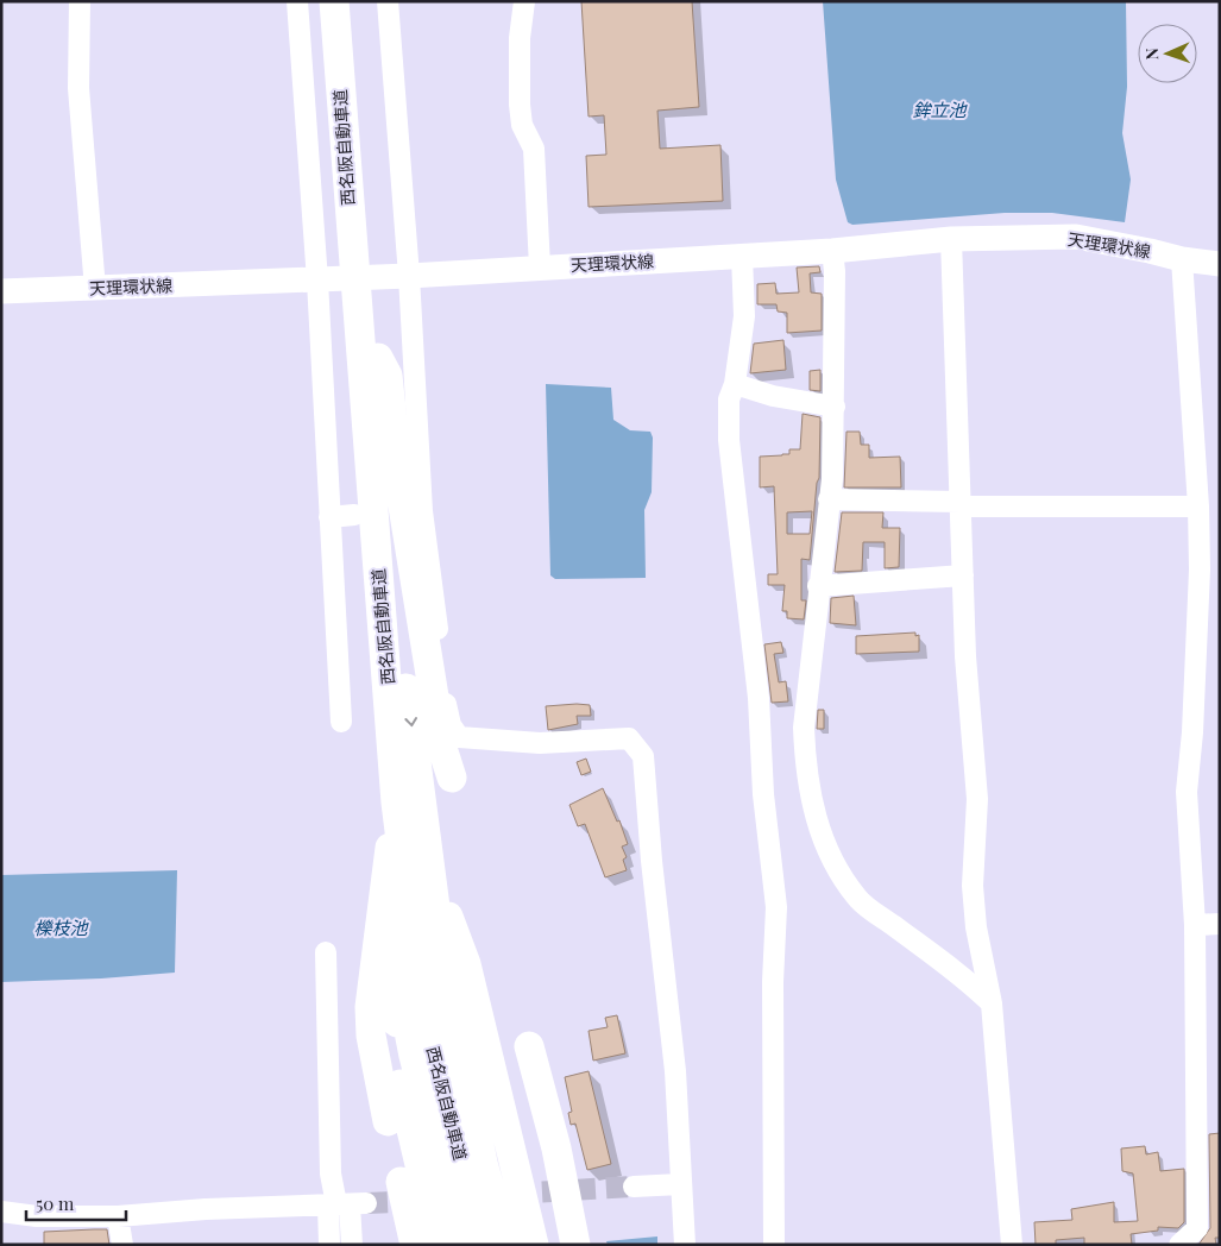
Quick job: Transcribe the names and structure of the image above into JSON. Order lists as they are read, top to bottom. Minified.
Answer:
{"streets":{"highway":["西名阪自動車道"],"main road":["天理環状線"]},"water":["鉾立池","櫟枝池"],"scale_bar":"50 m","north":"left"}
